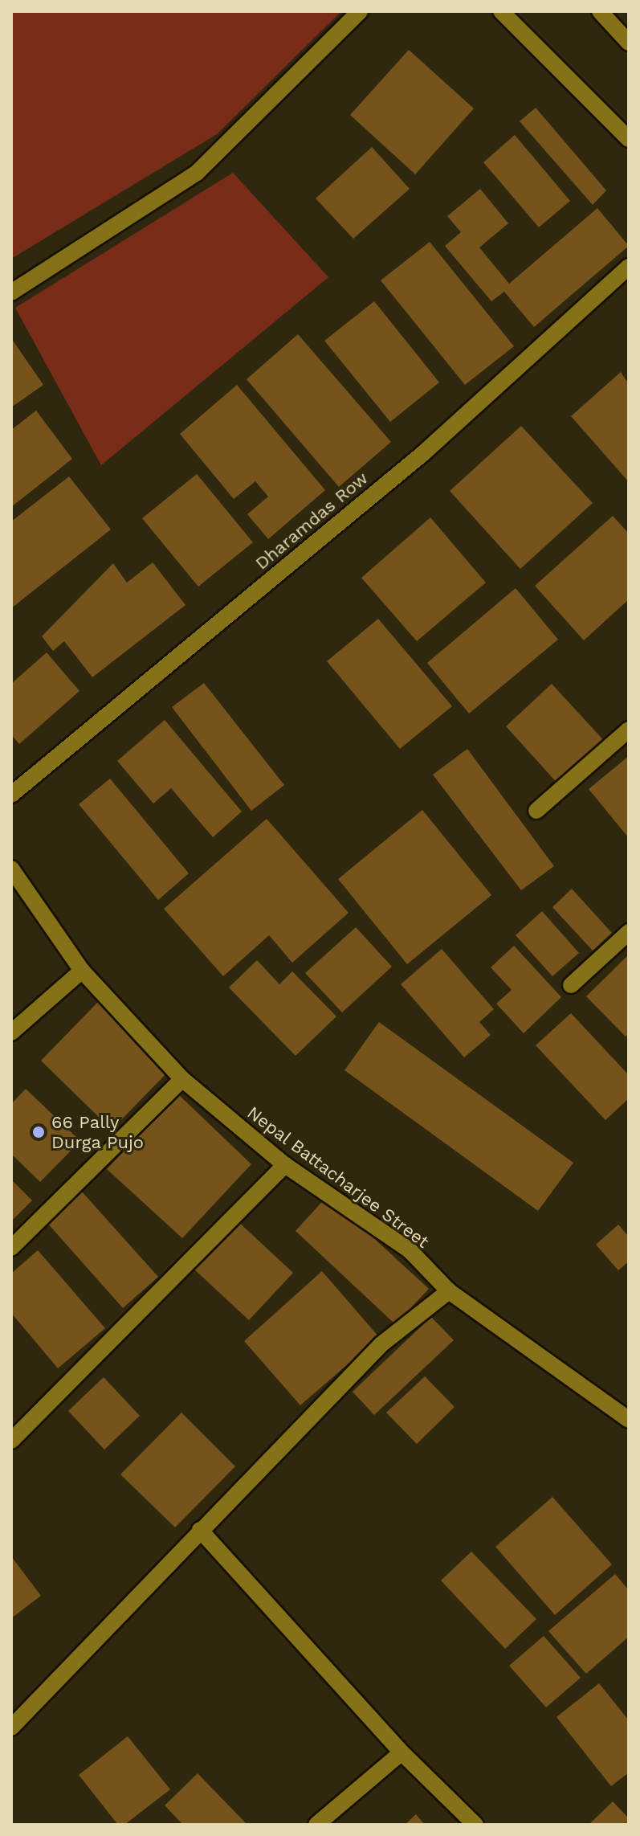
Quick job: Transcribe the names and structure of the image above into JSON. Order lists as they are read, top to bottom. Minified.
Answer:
{"streets":{"street":["Dharamdas Row","Nepal Battacharjee Street"]},"places":["66 Pally Durga Pujo"]}
